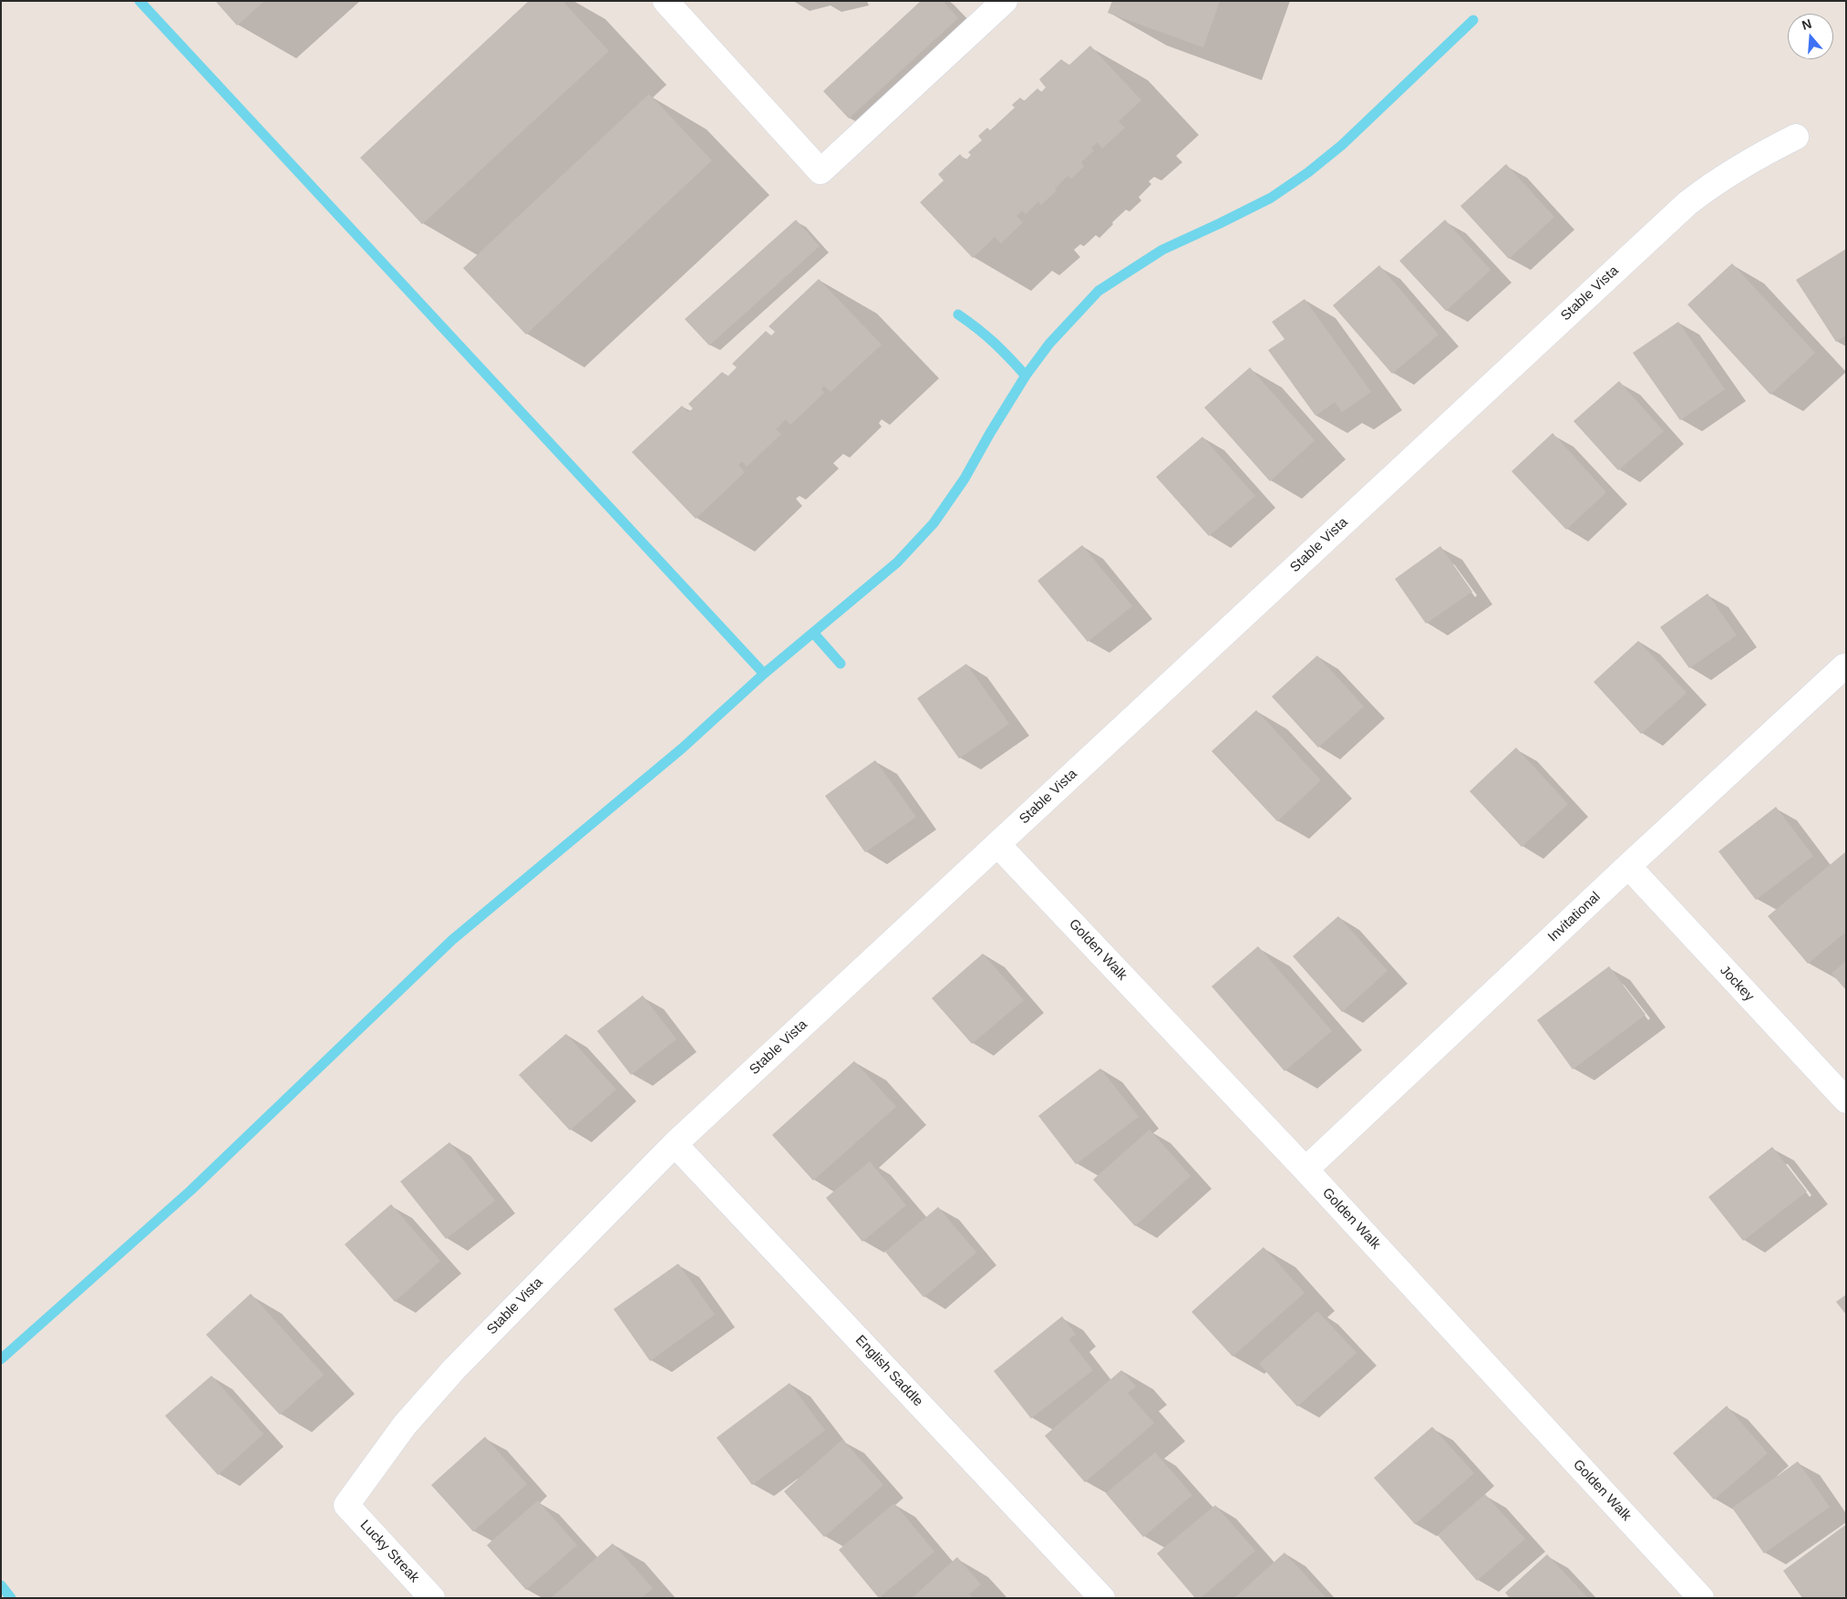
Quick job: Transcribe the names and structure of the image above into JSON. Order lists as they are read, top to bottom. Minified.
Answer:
{"streets":{"street":["Stable Vista","Invitational","Golden Walk","Jockey","English Saddle","Lucky Streak"]},"crossings":[["Stable Vista","Golden Walk"],["Stable Vista","English Saddle"],["Stable Vista","Lucky Streak"],["Invitational","Golden Walk"],["Invitational","Jockey"]],"north":"top"}
